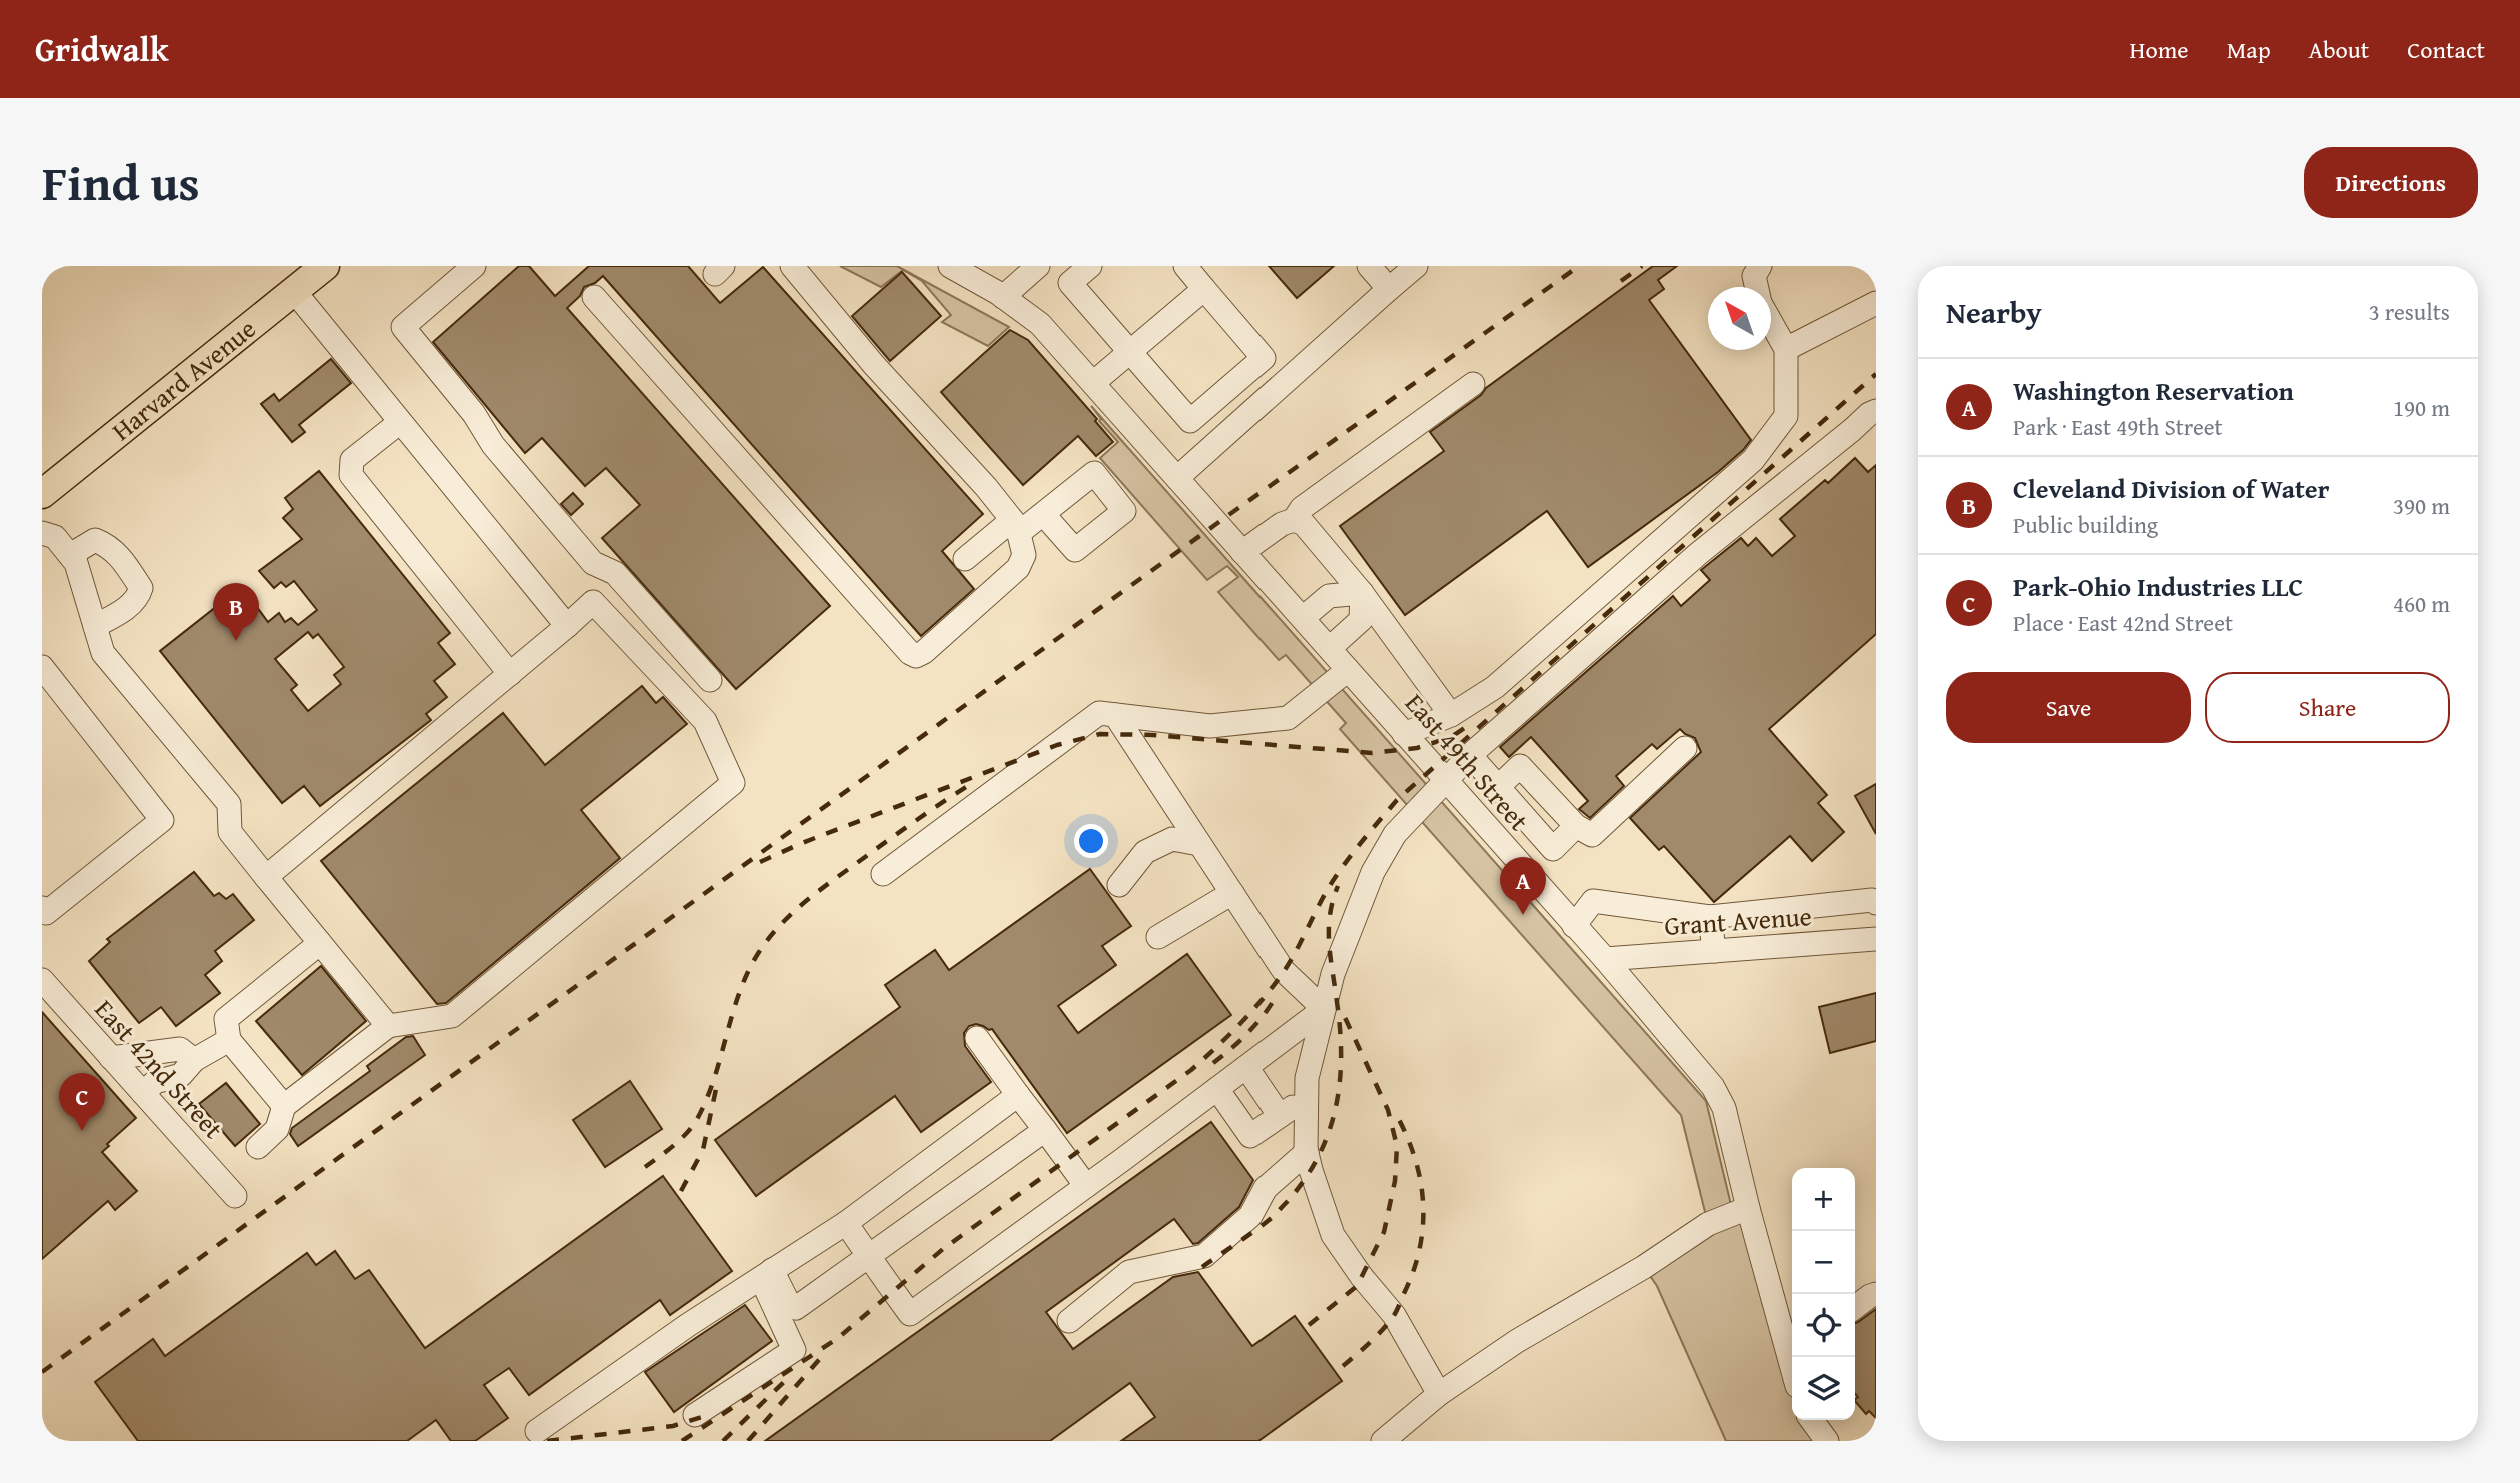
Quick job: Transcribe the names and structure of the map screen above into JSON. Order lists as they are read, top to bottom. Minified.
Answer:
{"streets":{"main road":["Harvard Avenue"],"street":["East 49th Street","Grant Avenue","East 42nd Street"]},"crossings":[["East 49th Street","Grant Avenue"]],"north":"top left","page":{"header":"Gridwalk","nav":["Home","Map","About","Contact"],"title":"Find us","buttons":["Directions",["Save","Share"]],"heading":["Nearby","3 results"],"list":[{"mark":"A","name":"Washington Reservation","note":"Park · East 49th Street","value":"190 m"},{"mark":"B","name":"Cleveland Division of Water","note":"Public building","value":"390 m"},{"mark":"C","name":"Park-Ohio Industries LLC","note":"Place · East 42nd Street","value":"460 m"}],"pins":["B","A","C"],"map_buttons":["+","−"]}}
